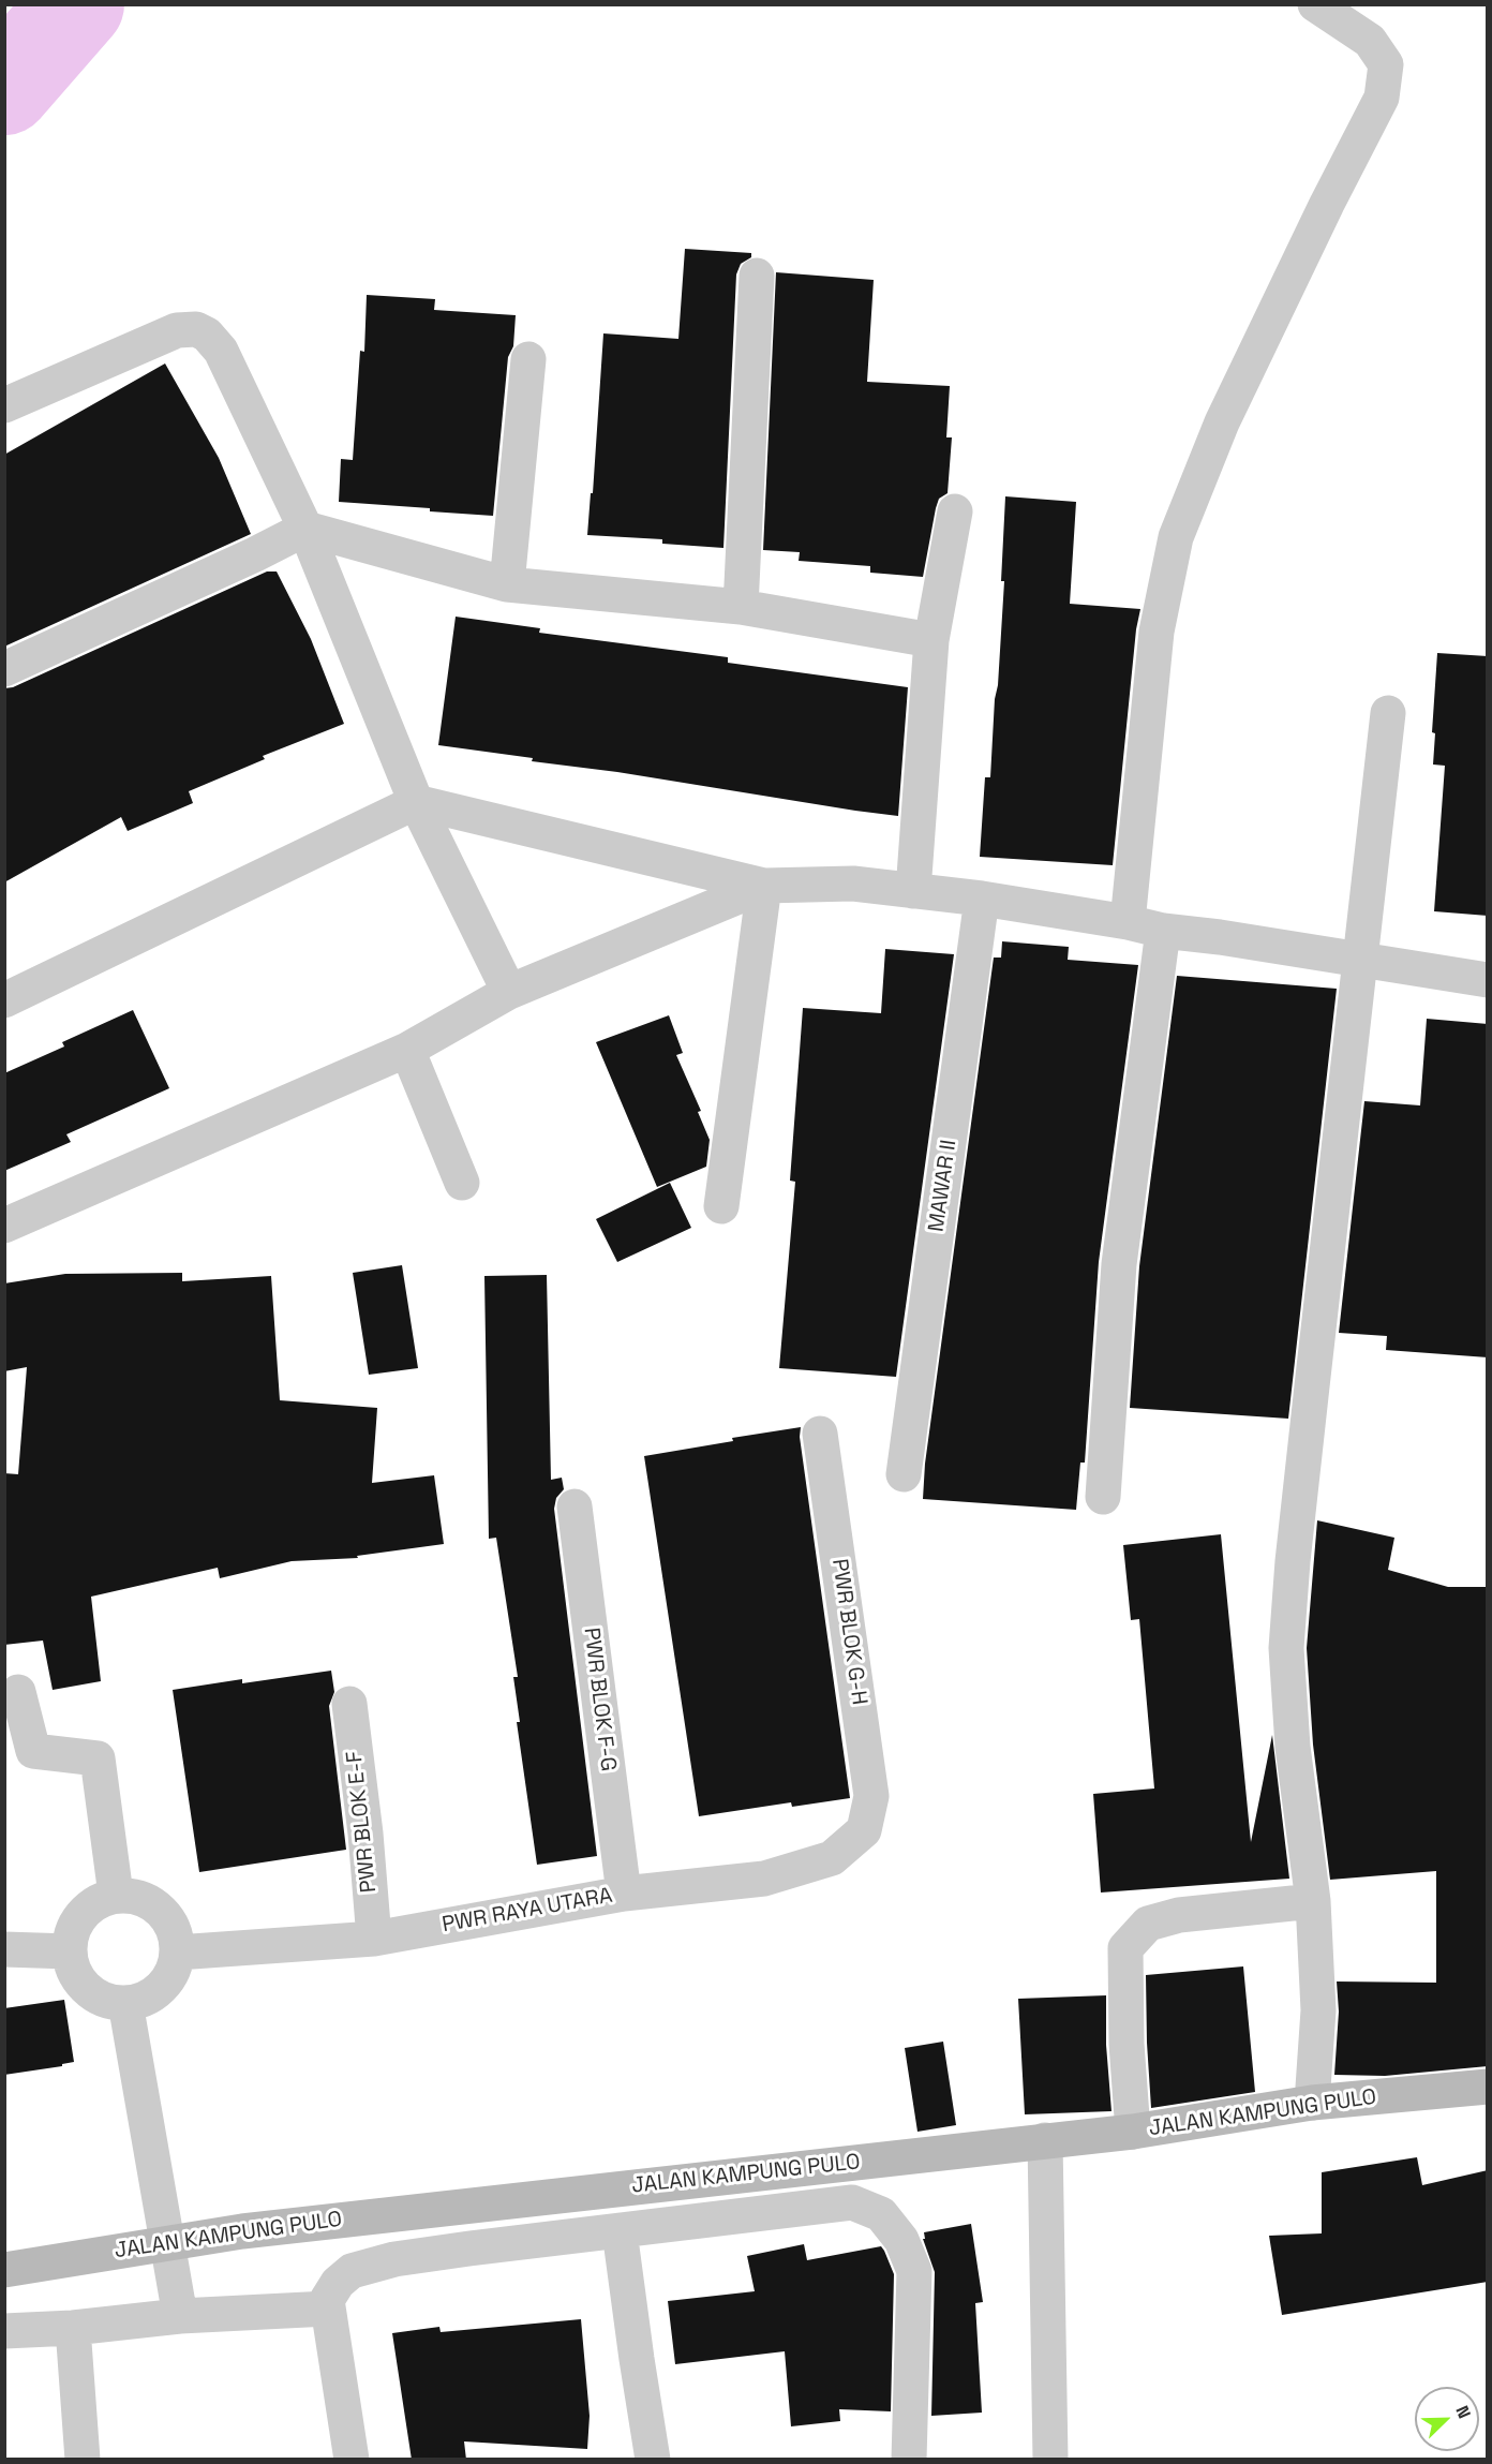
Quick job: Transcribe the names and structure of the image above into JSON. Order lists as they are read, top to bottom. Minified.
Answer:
{"streets":{"street":["MAWAR II","PWR BLOK G-H","PWR BLOK F-G","PWR BLOK E-F","PWR RAYA UTARA","JALAN KAMPUNG PULO"]},"crossings":[["PWR BLOK G-H","PWR RAYA UTARA"],["PWR BLOK F-G","PWR RAYA UTARA"],["PWR BLOK E-F","PWR RAYA UTARA"]],"north":"top right"}
